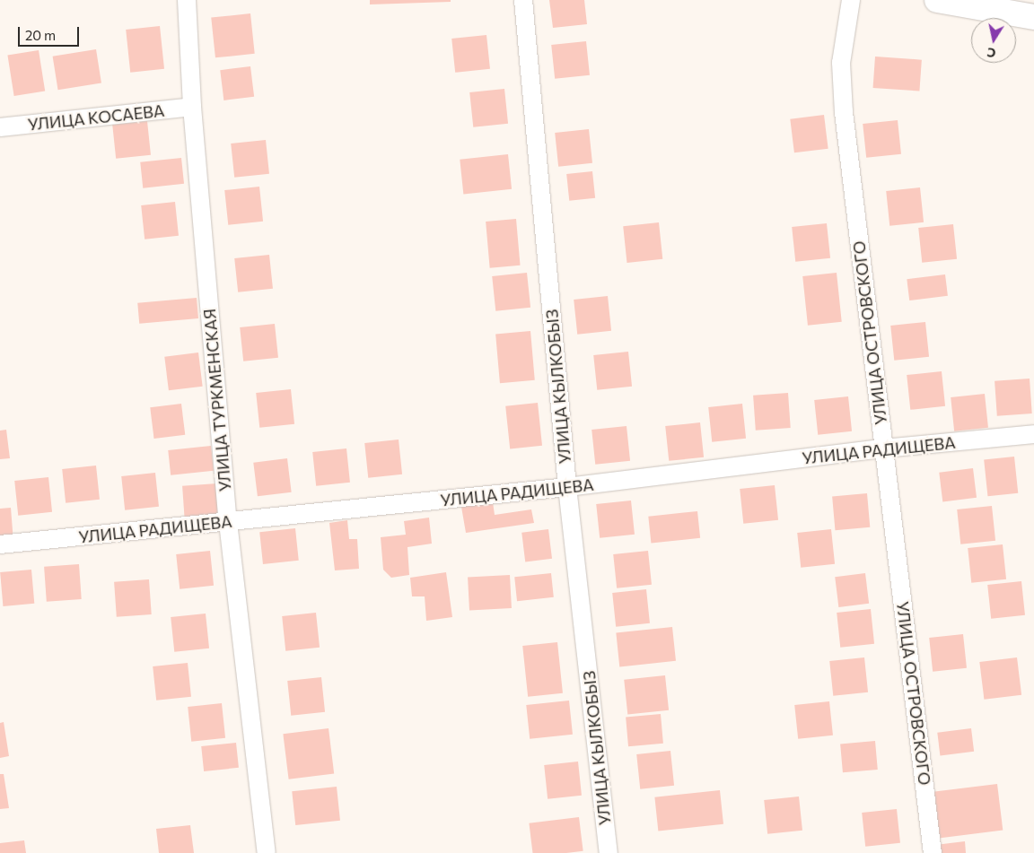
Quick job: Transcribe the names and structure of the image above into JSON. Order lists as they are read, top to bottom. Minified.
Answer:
{"streets":{"street":["УЛИЦА КОСАЕВА","УЛИЦА ОСТРОВСКОГО","УЛИЦА КЫЛКОБЫЗ","УЛИЦА ТУРКМЕНСКАЯ","УЛИЦА РАДИЩЕВА"]},"crossings":[["УЛИЦА КОСАЕВА","УЛИЦА ТУРКМЕНСКАЯ"],["УЛИЦА ОСТРОВСКОГО","УЛИЦА РАДИЩЕВА"],["УЛИЦА КЫЛКОБЫЗ","УЛИЦА РАДИЩЕВА"],["УЛИЦА ТУРКМЕНСКАЯ","УЛИЦА РАДИЩЕВА"]],"scale_bar":"20 m","north":"bottom"}
